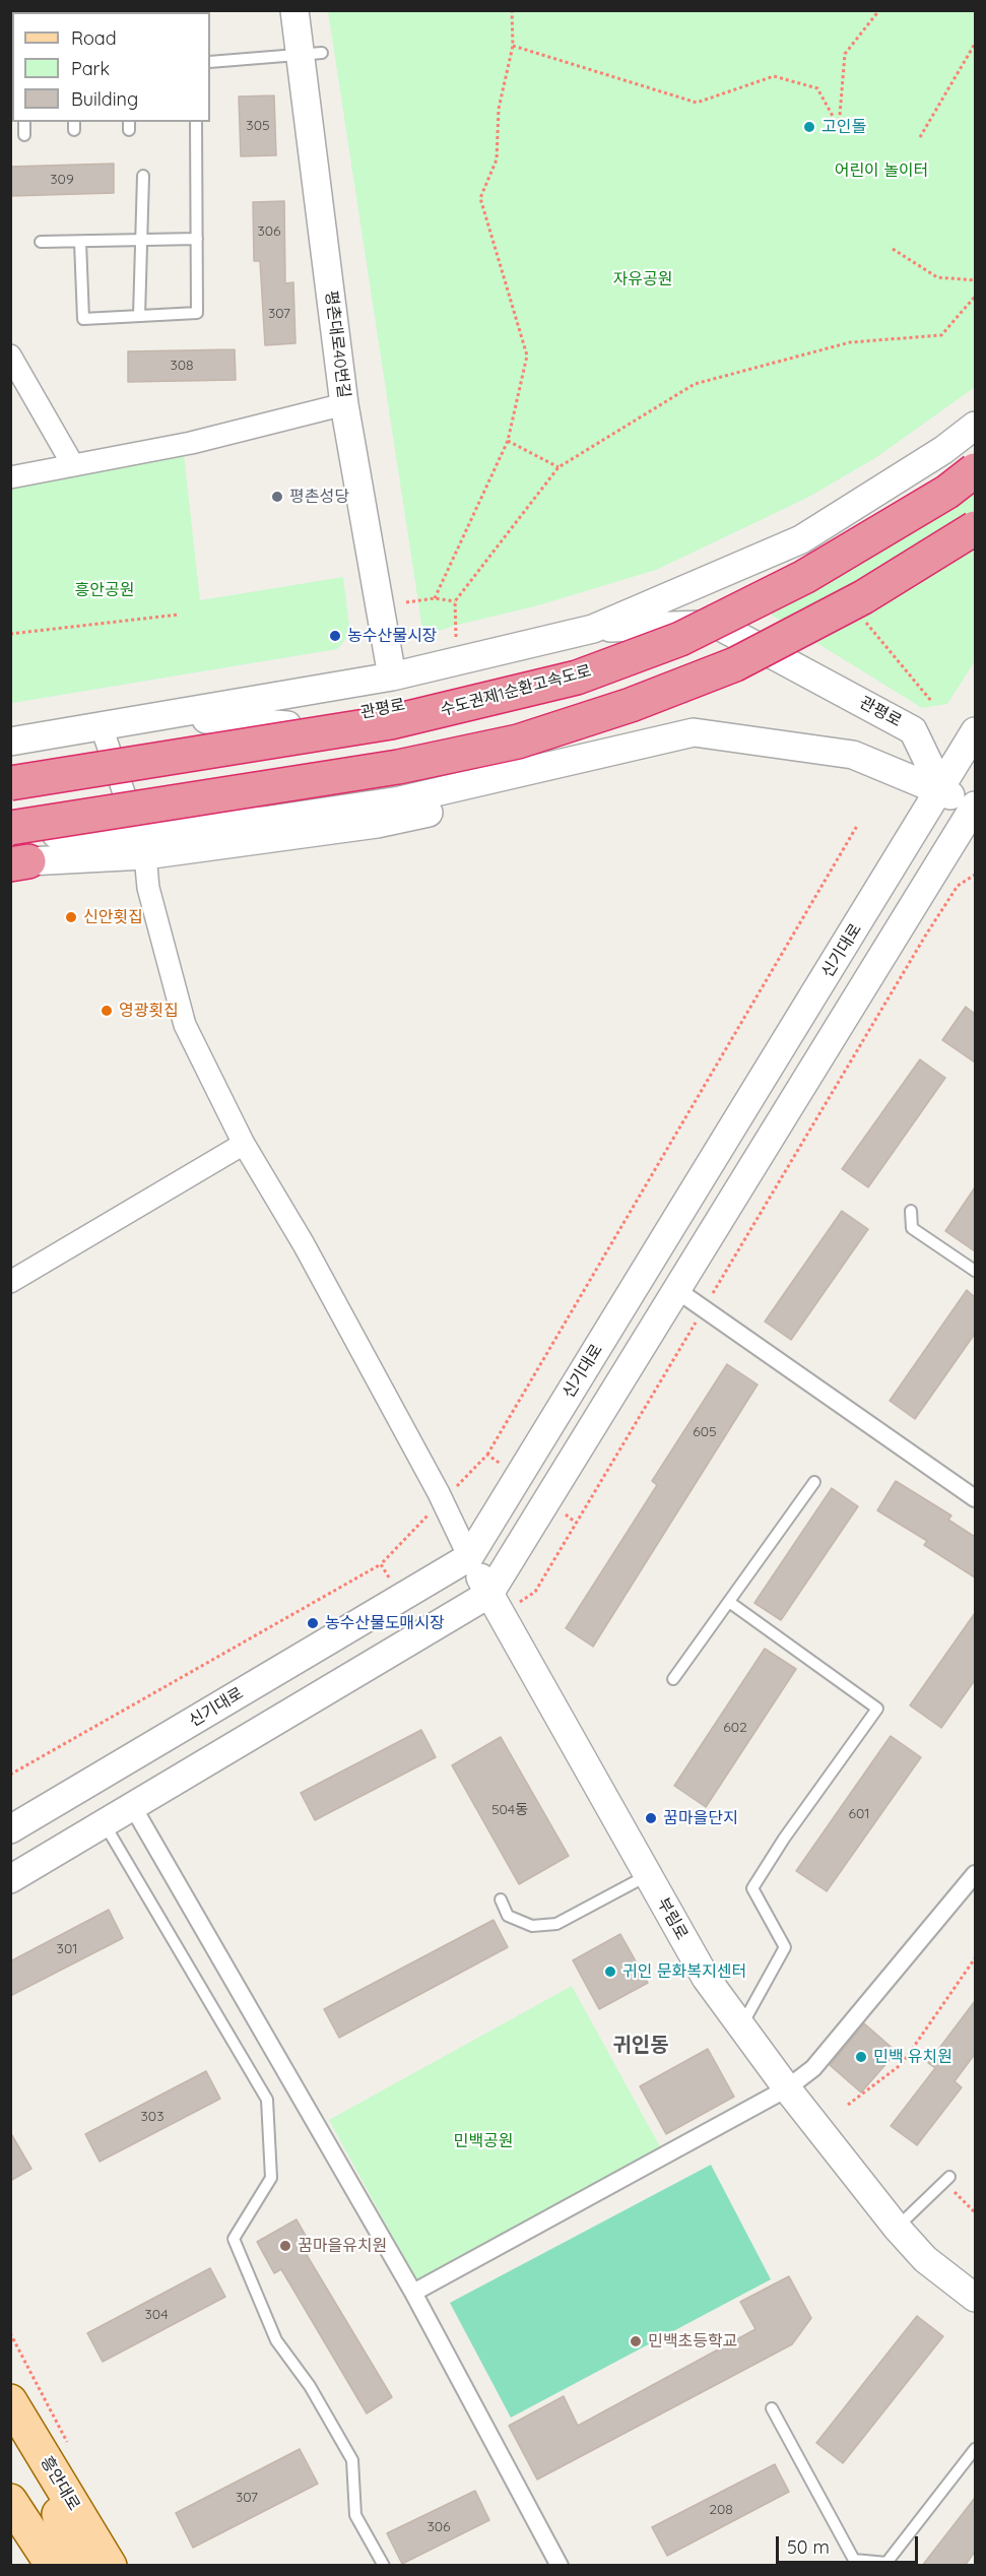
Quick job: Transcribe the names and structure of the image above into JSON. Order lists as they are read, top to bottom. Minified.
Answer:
{"streets":{"highway":["수도권제1순환고속도로"],"main road":["흥안대로"],"street":["평촌대로40번길","관평로","신기대로","부림로"]},"crossings":[["관평로","신기대로"],["신기대로","부림로"]],"districts":["귀인동"],"parks":["어린이 놀이터","자유공원","흥안공원","민백공원"],"places":["고인돌","평촌성당","농수산물시장","신안횟집","영광횟집","농수산물도매시장","꿈마을단지","귀인 문화복지센터","민백 유치원","꿈마을유치원","민백초등학교"],"house_numbers":["305","309","306","307","308","605","602","504동","601","301","303","304","307","208","306"],"legend":["Road","Park","Building"],"scale_bar":"50 m"}
